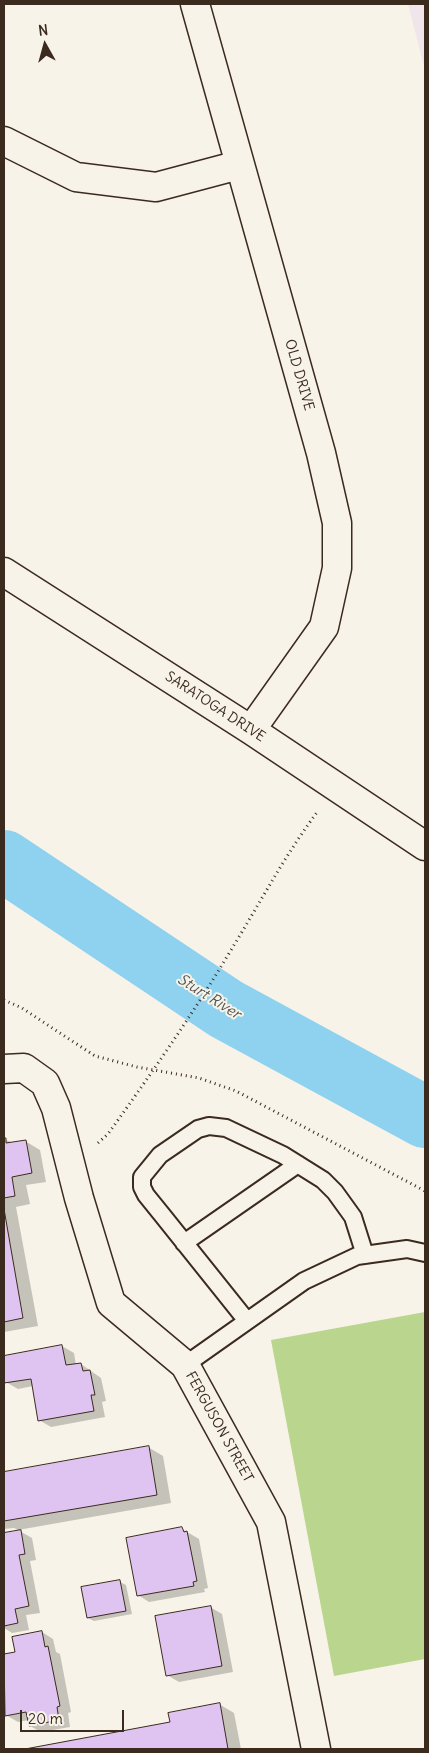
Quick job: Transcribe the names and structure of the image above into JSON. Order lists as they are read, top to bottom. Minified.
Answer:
{"streets":{"street":["OLD DRIVE","SARATOGA DRIVE","FERGUSON STREET"]},"crossings":[["OLD DRIVE","SARATOGA DRIVE"]],"water":["Sturt River"],"scale_bar":"20 m","north":"top"}
